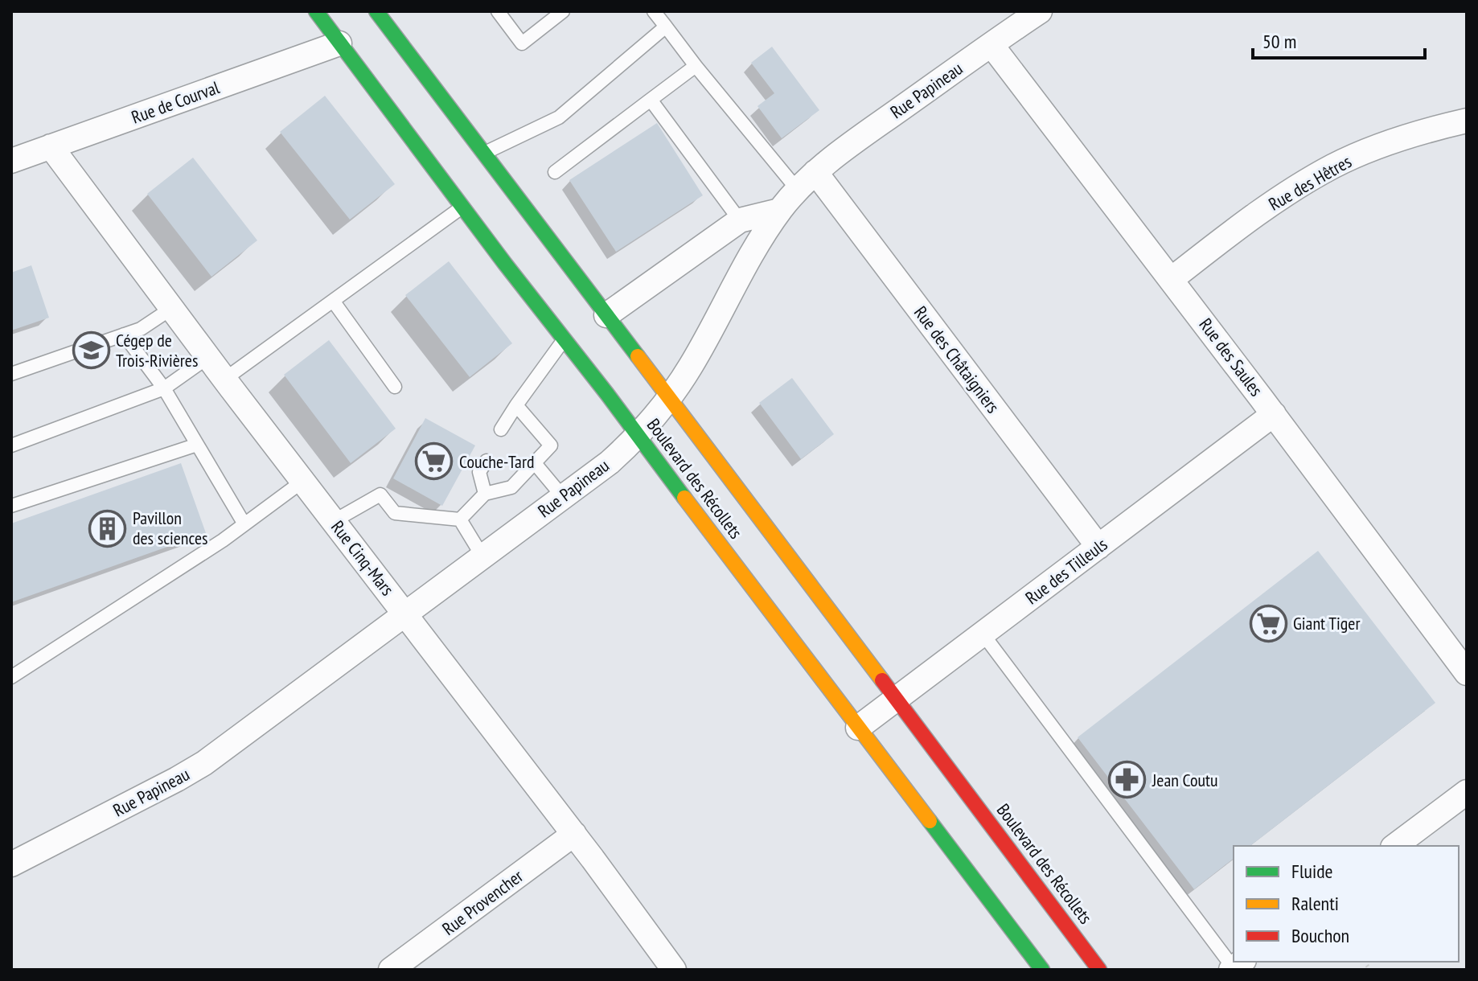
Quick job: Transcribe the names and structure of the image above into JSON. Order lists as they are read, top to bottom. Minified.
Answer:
{"streets":{"main road":["Boulevard des Récollets"],"street":["Rue Papineau","Rue de Courval","Rue des Hêtres","Rue des Saules","Rue des Châtaigniers","Rue Cinq-Mars","Rue des Tilleuls","Rue Provencher"]},"crossings":[["Rue Papineau","Rue des Saules"],["Rue Papineau","Rue des Châtaigniers"],["Rue Papineau","Boulevard des Récollets"],["Rue Papineau","Rue Cinq-Mars"],["Rue de Courval","Boulevard des Récollets"],["Rue de Courval","Rue Cinq-Mars"],["Rue des Hêtres","Rue des Saules"],["Rue des Saules","Rue des Tilleuls"],["Rue des Châtaigniers","Rue des Tilleuls"],["Boulevard des Récollets","Rue des Tilleuls"],["Rue Cinq-Mars","Rue Provencher"]],"places":{"school or university":["Cégep de Trois-Rivières"],"supermarket":["Couche-Tard","Giant Tiger"],"building":["Pavillon des sciences"],"pharmacy":["Jean Coutu"]},"legend":["Fluide","Ralenti","Bouchon"],"scale_bar":"50 m"}
